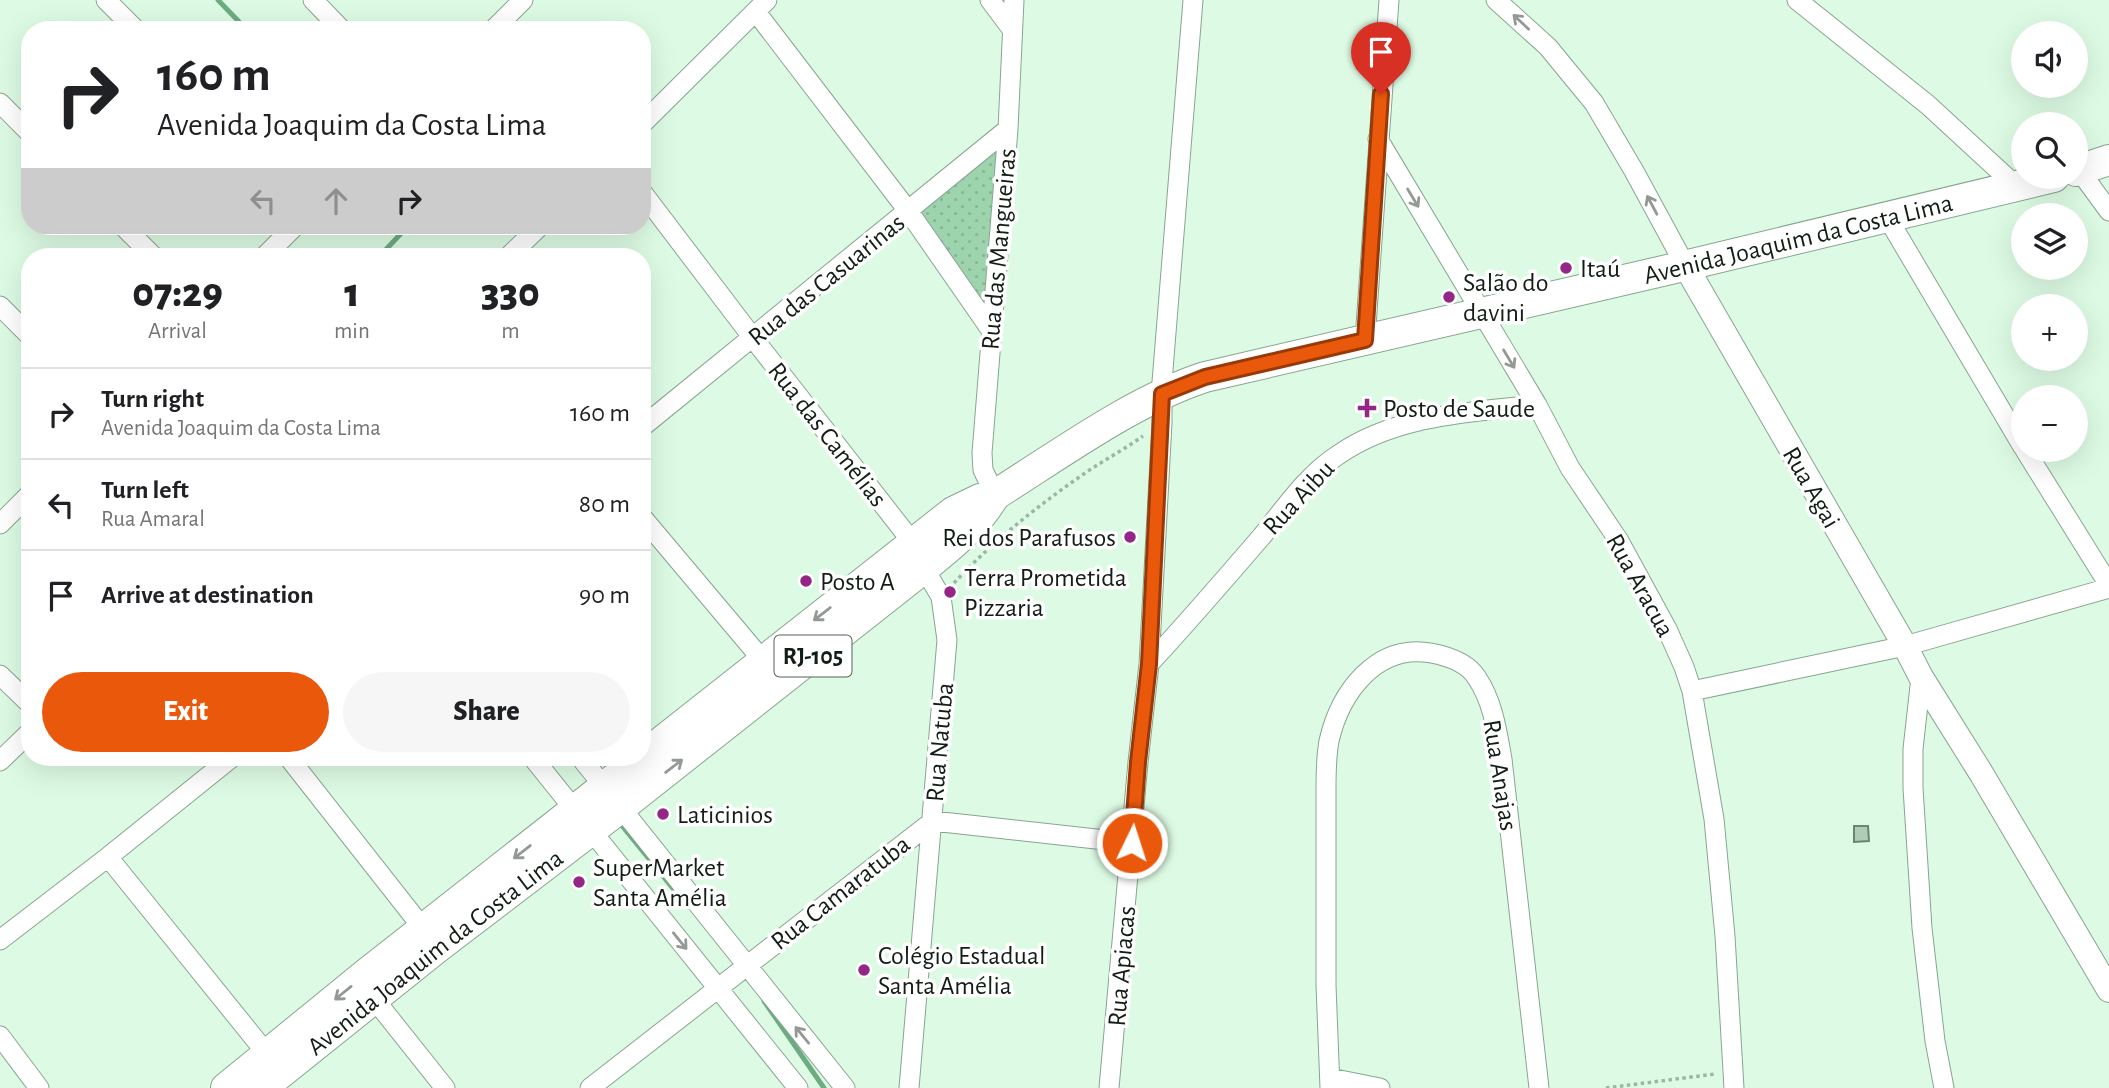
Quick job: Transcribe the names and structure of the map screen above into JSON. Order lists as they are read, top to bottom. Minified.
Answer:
{"streets":{"main road":["Avenida Joaquim da Costa Lima","RJ-105"],"street":["Rua das Mangueiras","Rua das Casuarinas","Rua das Camélias","Rua Agai","Rua Aibu","Rua Aracua","Rua Natuba","Rua Anajas","Rua Camaratuba","Rua Apiacas"]},"crossings":[["Avenida Joaquim da Costa Lima","Rua das Mangueiras"],["Avenida Joaquim da Costa Lima","Rua das Camélias"],["Avenida Joaquim da Costa Lima","Rua Agai"],["Avenida Joaquim da Costa Lima","Rua Aracua"],["Avenida Joaquim da Costa Lima","Rua Natuba"],["Avenida Joaquim da Costa Lima","Rua Apiacas"],["Rua das Mangueiras","Rua das Casuarinas"],["Rua das Casuarinas","Rua das Camélias"],["Rua das Camélias","Rua Natuba"],["Rua Aibu","Rua Aracua"],["Rua Aibu","Rua Apiacas"],["Rua Natuba","Rua Camaratuba"],["Rua Camaratuba","Rua Apiacas"]],"places":{"other":["Itaú","Salão do davini","Rei dos Parafusos","Posto A","Terra Prometida Pizzaria","Laticinios","SuperMarket Santa Amélia","Colégio Estadual Santa Amélia"],"health":["Posto de Saude"]},"page":{"map_buttons":["+","−"],"turn":["160 m","Avenida Joaquim da Costa Lima"],"eta":["07:29","Arrival","1","min","330","m"],"list":[{"name":"Turn right","note":"Avenida Joaquim da Costa Lima","value":"160 m"},{"name":"Turn left","note":"Rua Amaral","value":"80 m"},{"name":"Arrive at destination","value":"90 m"}],"buttons":["Exit","Share"]}}
